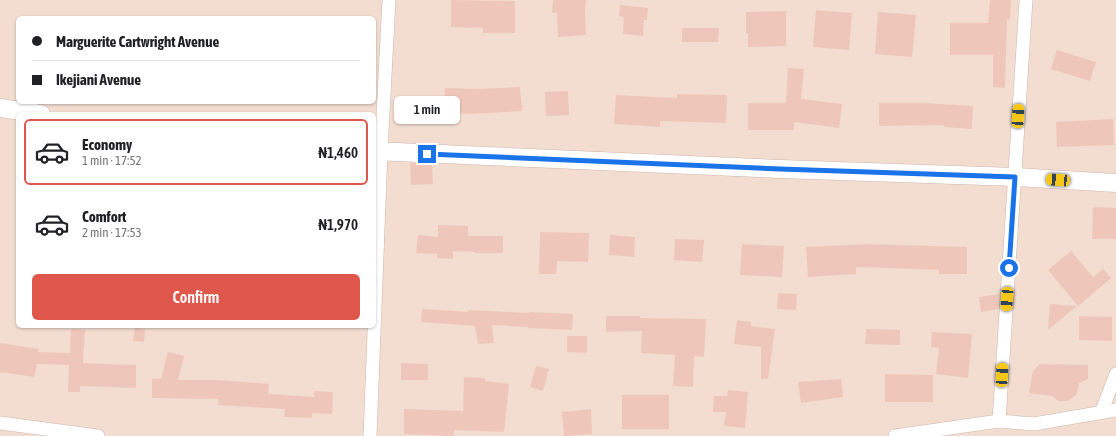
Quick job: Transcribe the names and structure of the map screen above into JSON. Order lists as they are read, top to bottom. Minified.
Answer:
{"page":{"banner":["Marguerite Cartwright Avenue","Ikejiani Avenue"],"bubble":"1 min","list":[{"name":"Economy","note":"1 min · 17:52","value":"₦1,460"},{"name":"Comfort","note":"2 min · 17:53","value":"₦1,970"}],"buttons":"Confirm"}}
